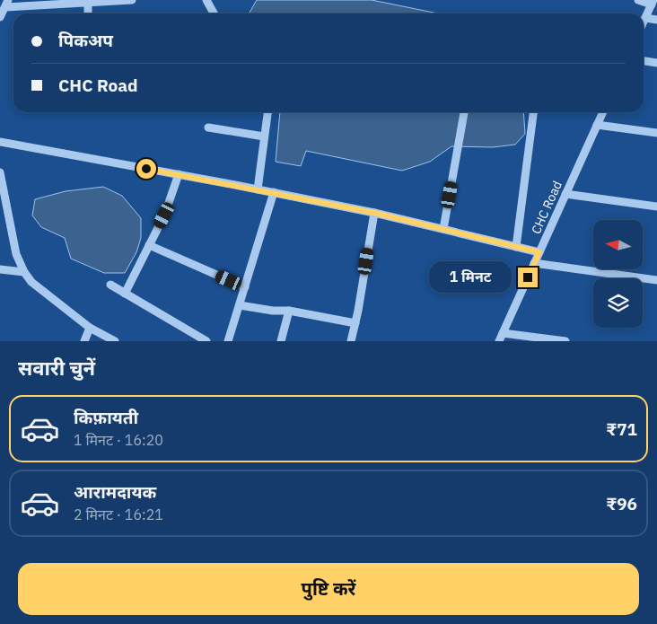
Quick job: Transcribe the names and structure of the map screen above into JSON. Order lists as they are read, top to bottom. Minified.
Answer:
{"streets":{"street":["CHC Road"]},"north":"left","page":{"banner":["पिकअप","CHC Road"],"bubble":"1 मिनट","heading":"सवारी चुनें","list":[{"name":"किफ़ायती","note":"1 मिनट · 16:20","value":"₹71"},{"name":"आरामदायक","note":"2 मिनट · 16:21","value":"₹96"}],"buttons":"पुष्टि करें"}}
